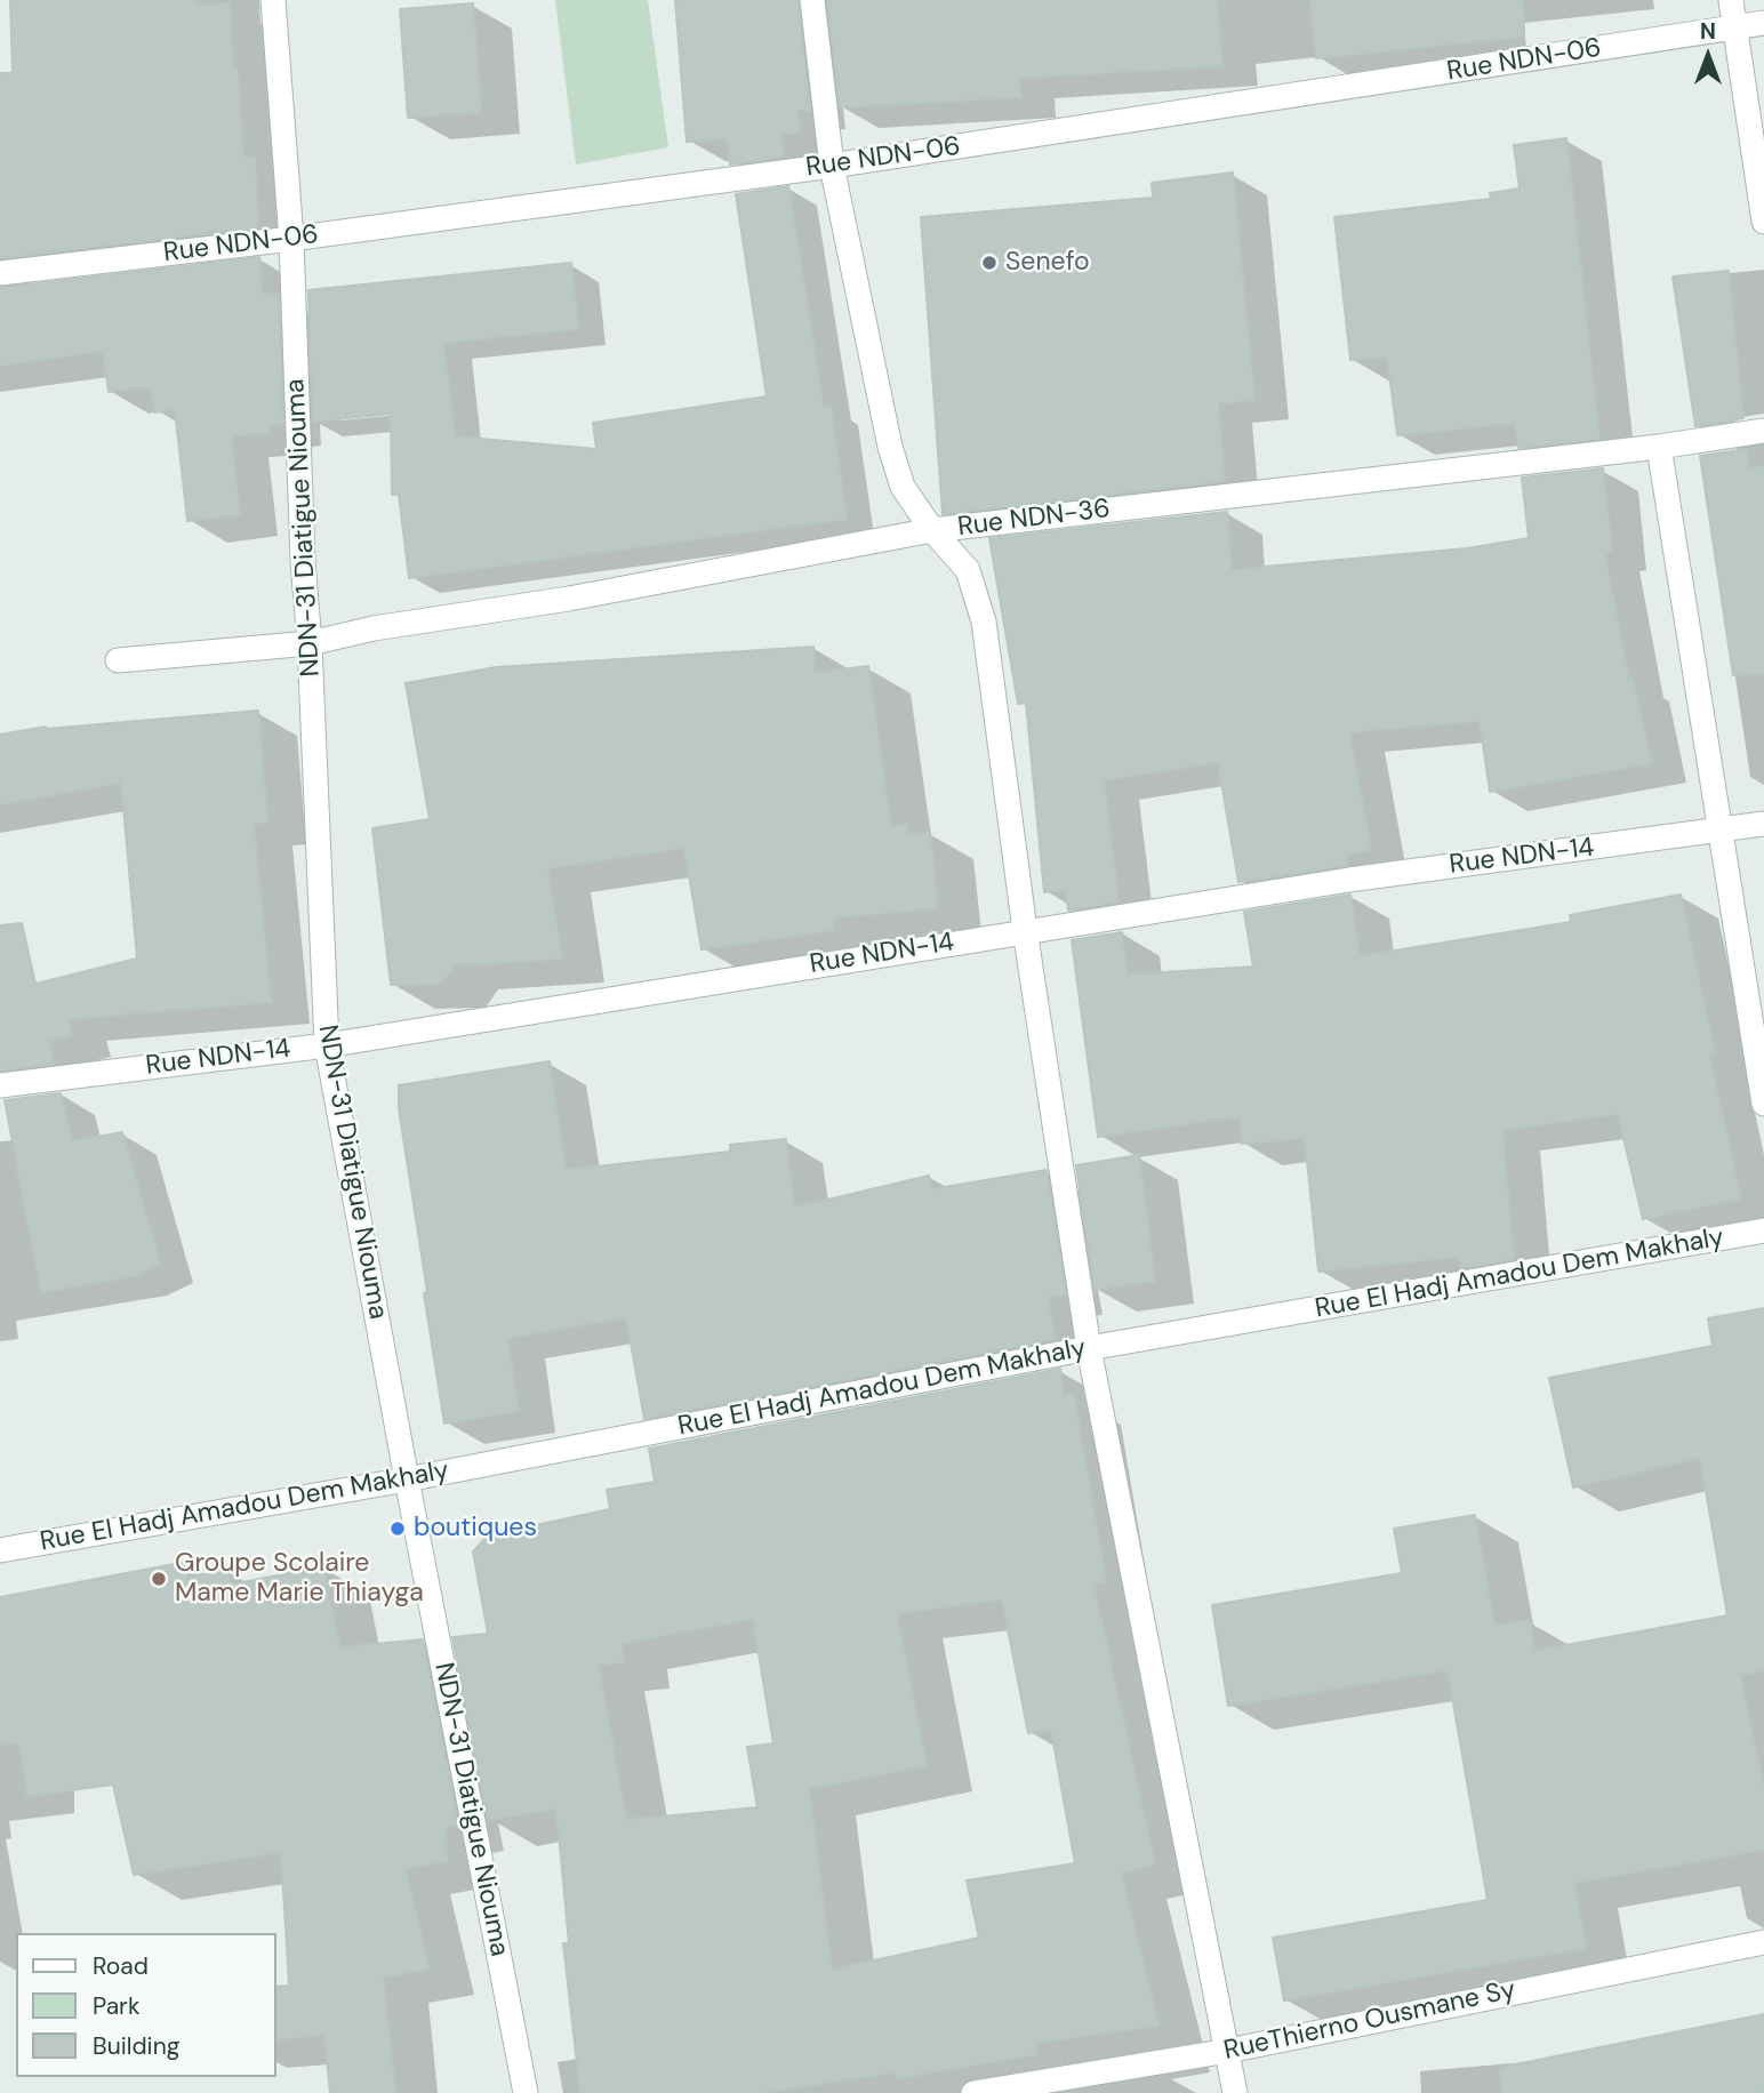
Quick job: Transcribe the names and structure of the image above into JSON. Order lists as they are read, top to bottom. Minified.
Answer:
{"streets":{"street":["Rue NDN-06","Rue NDN-36","NDN-31 Diatigue Niouma","Rue NDN-14","Rue El Hadj Amadou Dem Makhaly","RueThierno Ousmane Sy"]},"crossings":[["Rue NDN-06","NDN-31 Diatigue Niouma"],["Rue NDN-36","NDN-31 Diatigue Niouma"],["NDN-31 Diatigue Niouma","Rue NDN-14"],["NDN-31 Diatigue Niouma","Rue El Hadj Amadou Dem Makhaly"]],"places":["Senefo","boutiques","Groupe Scolaire Mame Marie Thiayga"],"legend":["Road","Park","Building"],"north":"top"}
